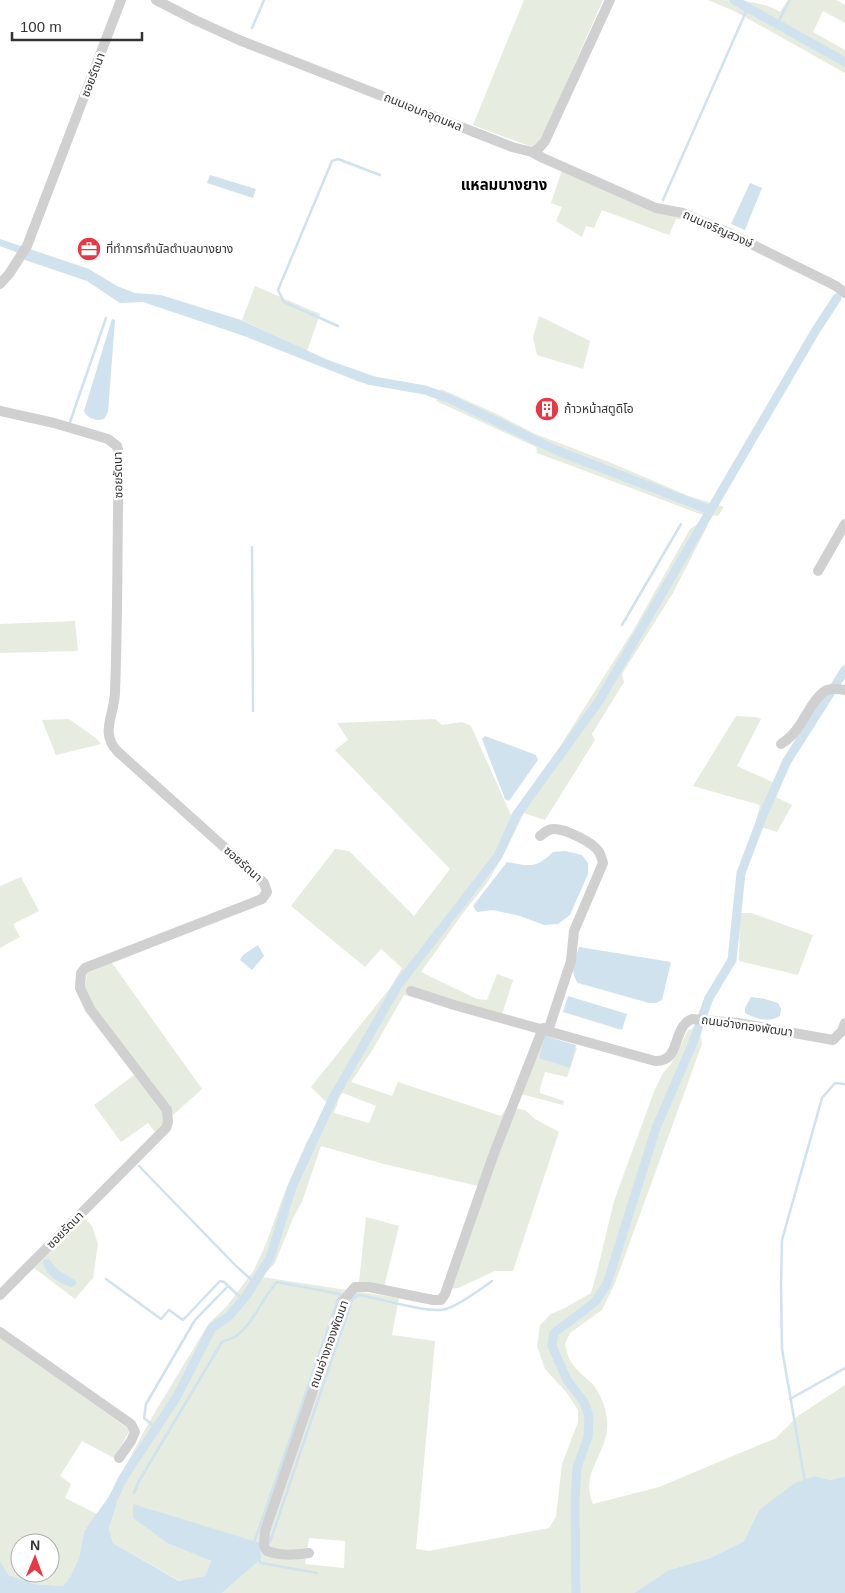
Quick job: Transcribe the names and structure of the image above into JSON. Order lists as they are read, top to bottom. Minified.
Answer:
{"streets":{"street":["ซอยรัตนา","ถนนเอนกอุดมผล","ถนนเจริญสวงษ์","ถนนอ่างทองพัฒนา"]},"crossings":[["ถนนเอนกอุดมผล","ถนนเจริญสวงษ์"]],"districts":["แหลมบางยาง"],"places":{"office":["ที่ทำการกำนัลตำบลบางยาง"],"building":["ก้าวหน้าสตูดิโอ"]},"scale_bar":"100 m","north":"top"}
